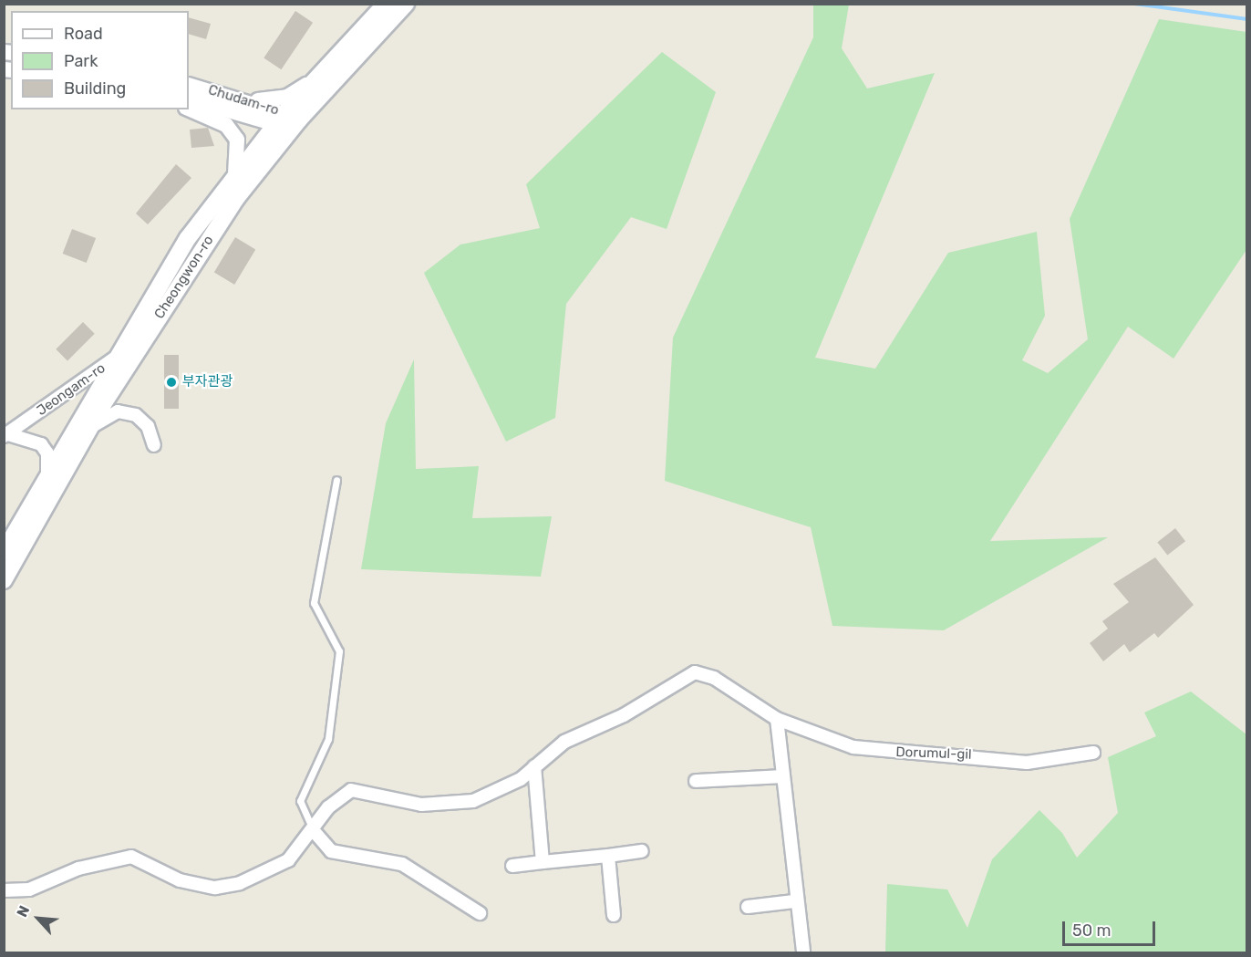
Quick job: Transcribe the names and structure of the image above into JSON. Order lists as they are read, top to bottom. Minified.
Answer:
{"streets":{"main road":["Cheongwon-ro"],"street":["Chudam-ro","Jeongam-ro","Dorumul-gil"]},"crossings":[["Chudam-ro","Cheongwon-ro"],["Cheongwon-ro","Jeongam-ro"]],"places":["부자관광"],"legend":["Road","Park","Building"],"scale_bar":"50 m","north":"top left"}
